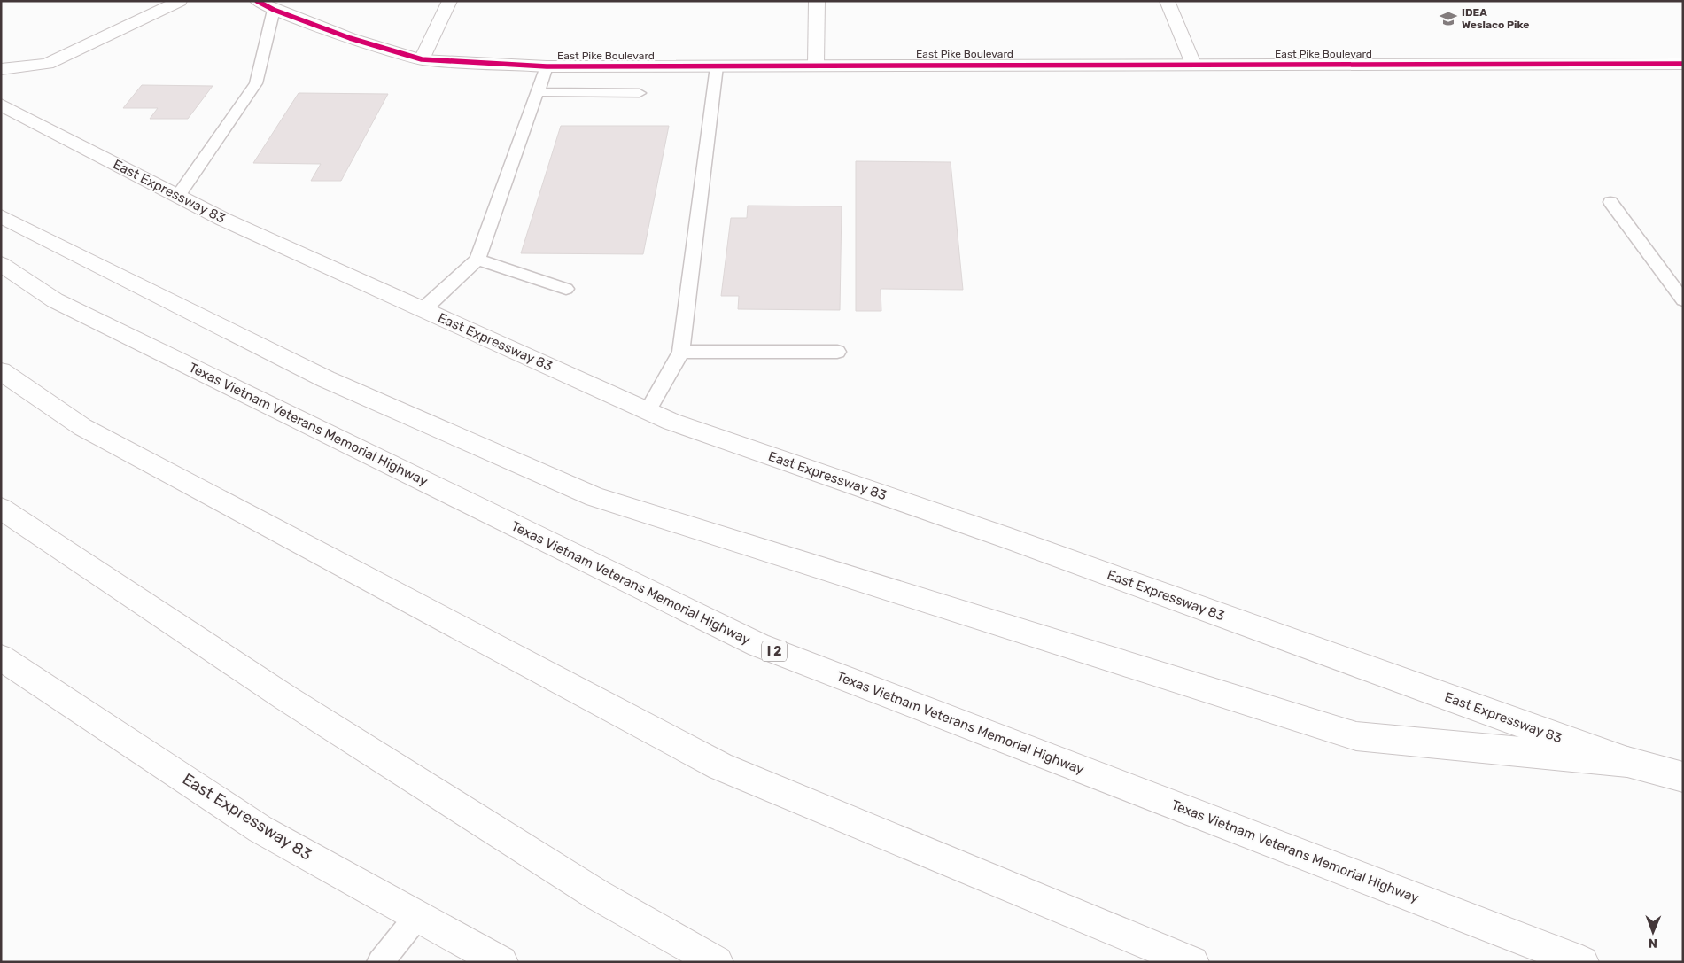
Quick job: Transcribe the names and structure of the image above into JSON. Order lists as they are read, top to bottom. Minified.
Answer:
{"streets":{"main road":["East Pike Boulevard","East Expressway 83","Texas Vietnam Veterans Memorial Highway","I 2"]},"places":{"school or university":["IDEA Weslaco Pike"]},"north":"bottom"}
